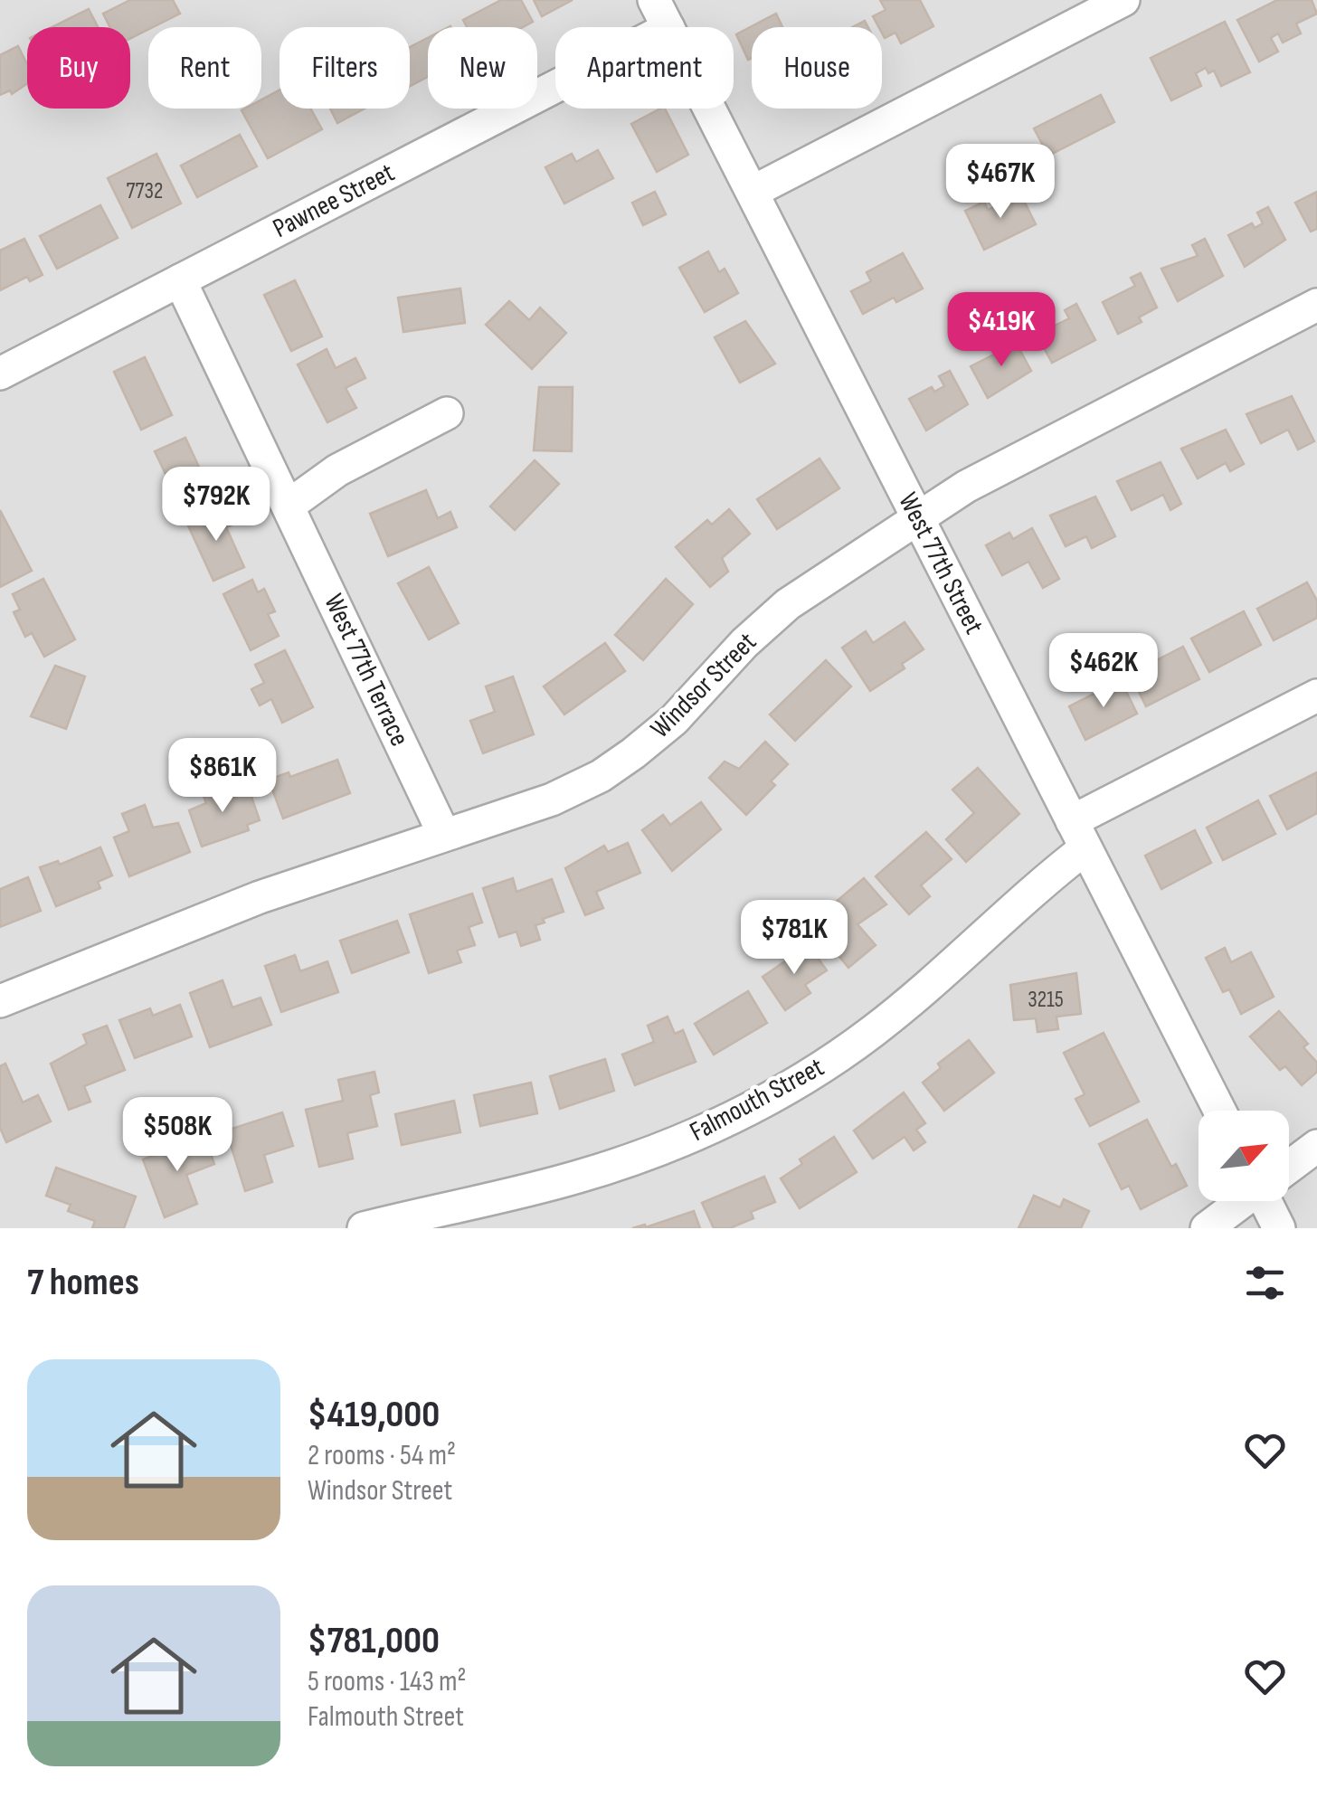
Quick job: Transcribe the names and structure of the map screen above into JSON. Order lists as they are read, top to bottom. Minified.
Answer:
{"streets":{"street":["Pawnee Street","West 77th Street","West 77th Terrace","Windsor Street","Falmouth Street"]},"crossings":[["Pawnee Street","West 77th Street"],["Pawnee Street","West 77th Terrace"],["West 77th Street","Windsor Street"],["West 77th Street","Falmouth Street"],["West 77th Terrace","Windsor Street"]],"house_numbers":["7732","3215"],"north":"top right","page":{"chip":["Buy","Rent","Filters","New","Apartment","House"],"price":["$467K","$419K","$792K","$462K","$861K","$781K","$508K"],"heading":"7 homes","list":[{"name":"$419,000","note":"2 rooms · 54 m² · Windsor Street"},{"name":"$781,000","note":"5 rooms · 143 m² · Falmouth Street"}]}}
